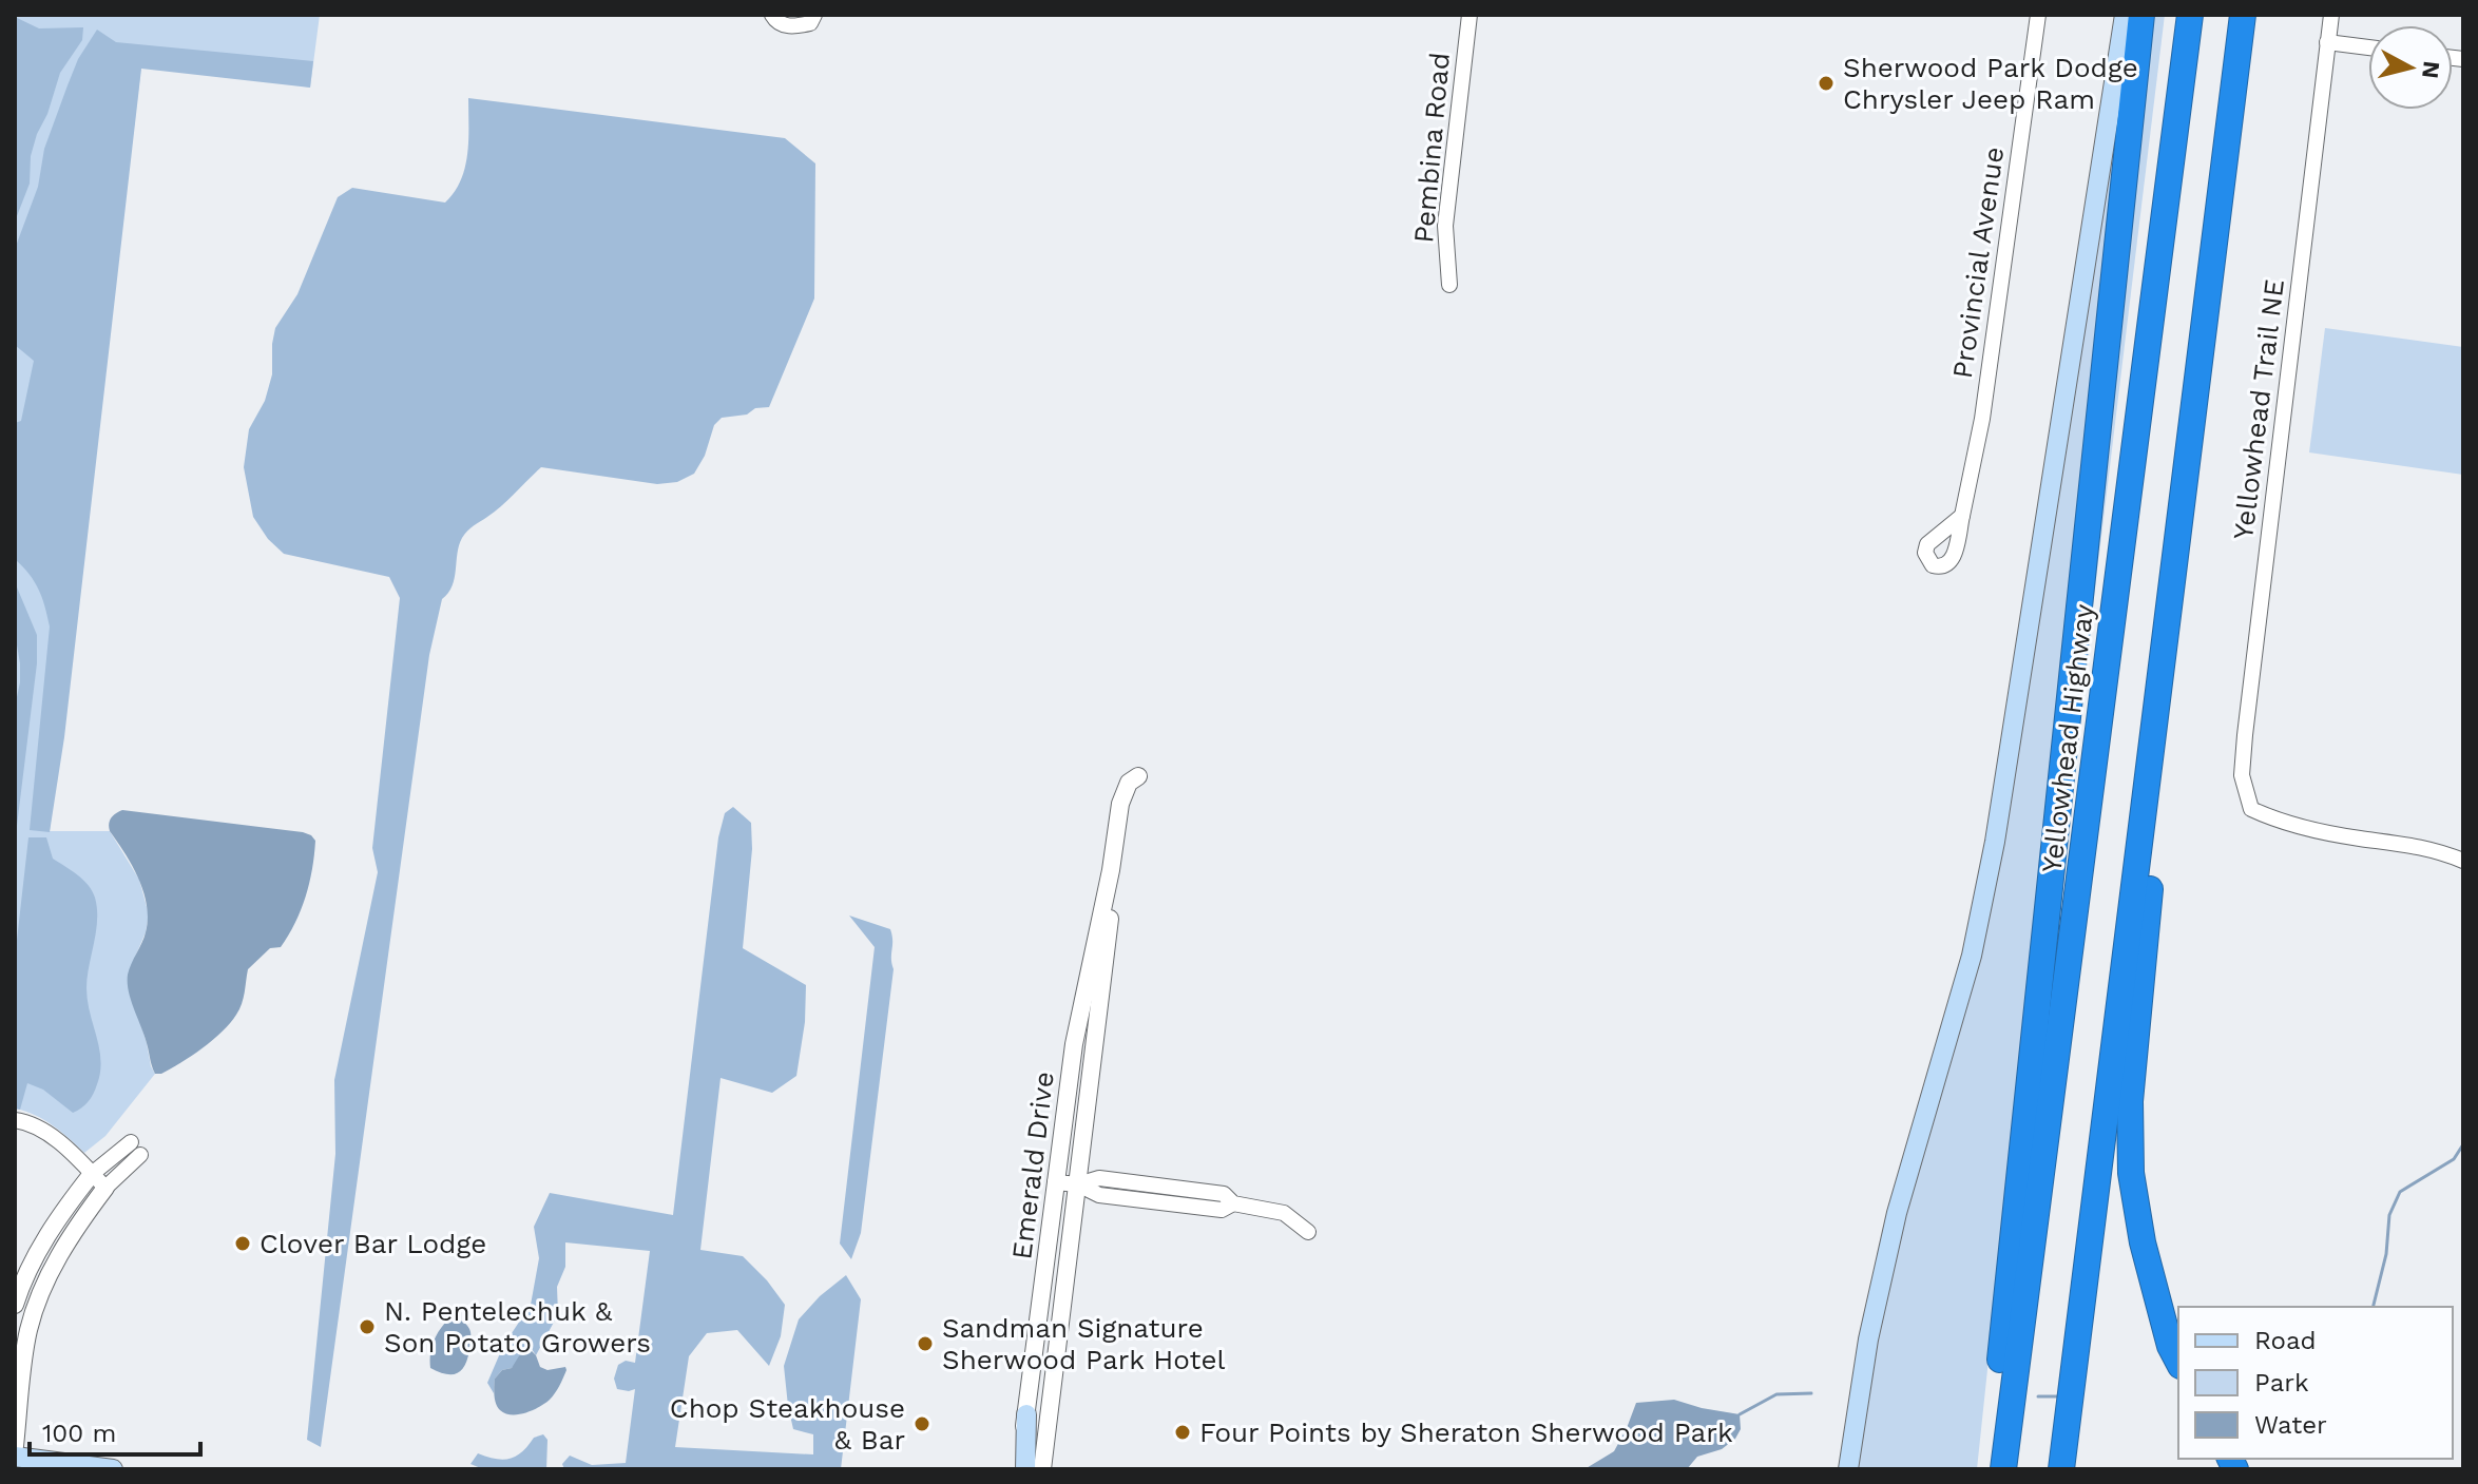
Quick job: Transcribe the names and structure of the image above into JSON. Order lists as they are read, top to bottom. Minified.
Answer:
{"streets":{"highway":["Yellowhead Highway"],"street":["Pembina Road","Provincial Avenue","Yellowhead Trail NE","Emerald Drive"]},"places":["Sherwood Park Dodge Chrysler Jeep Ram","Clover Bar Lodge","N. Pentelechuk & Son Potato Growers","Sandman Signature Sherwood Park Hotel","Chop Steakhouse & Bar","Four Points by Sheraton Sherwood Park"],"legend":["Road","Park","Water"],"scale_bar":"100 m","north":"right"}
